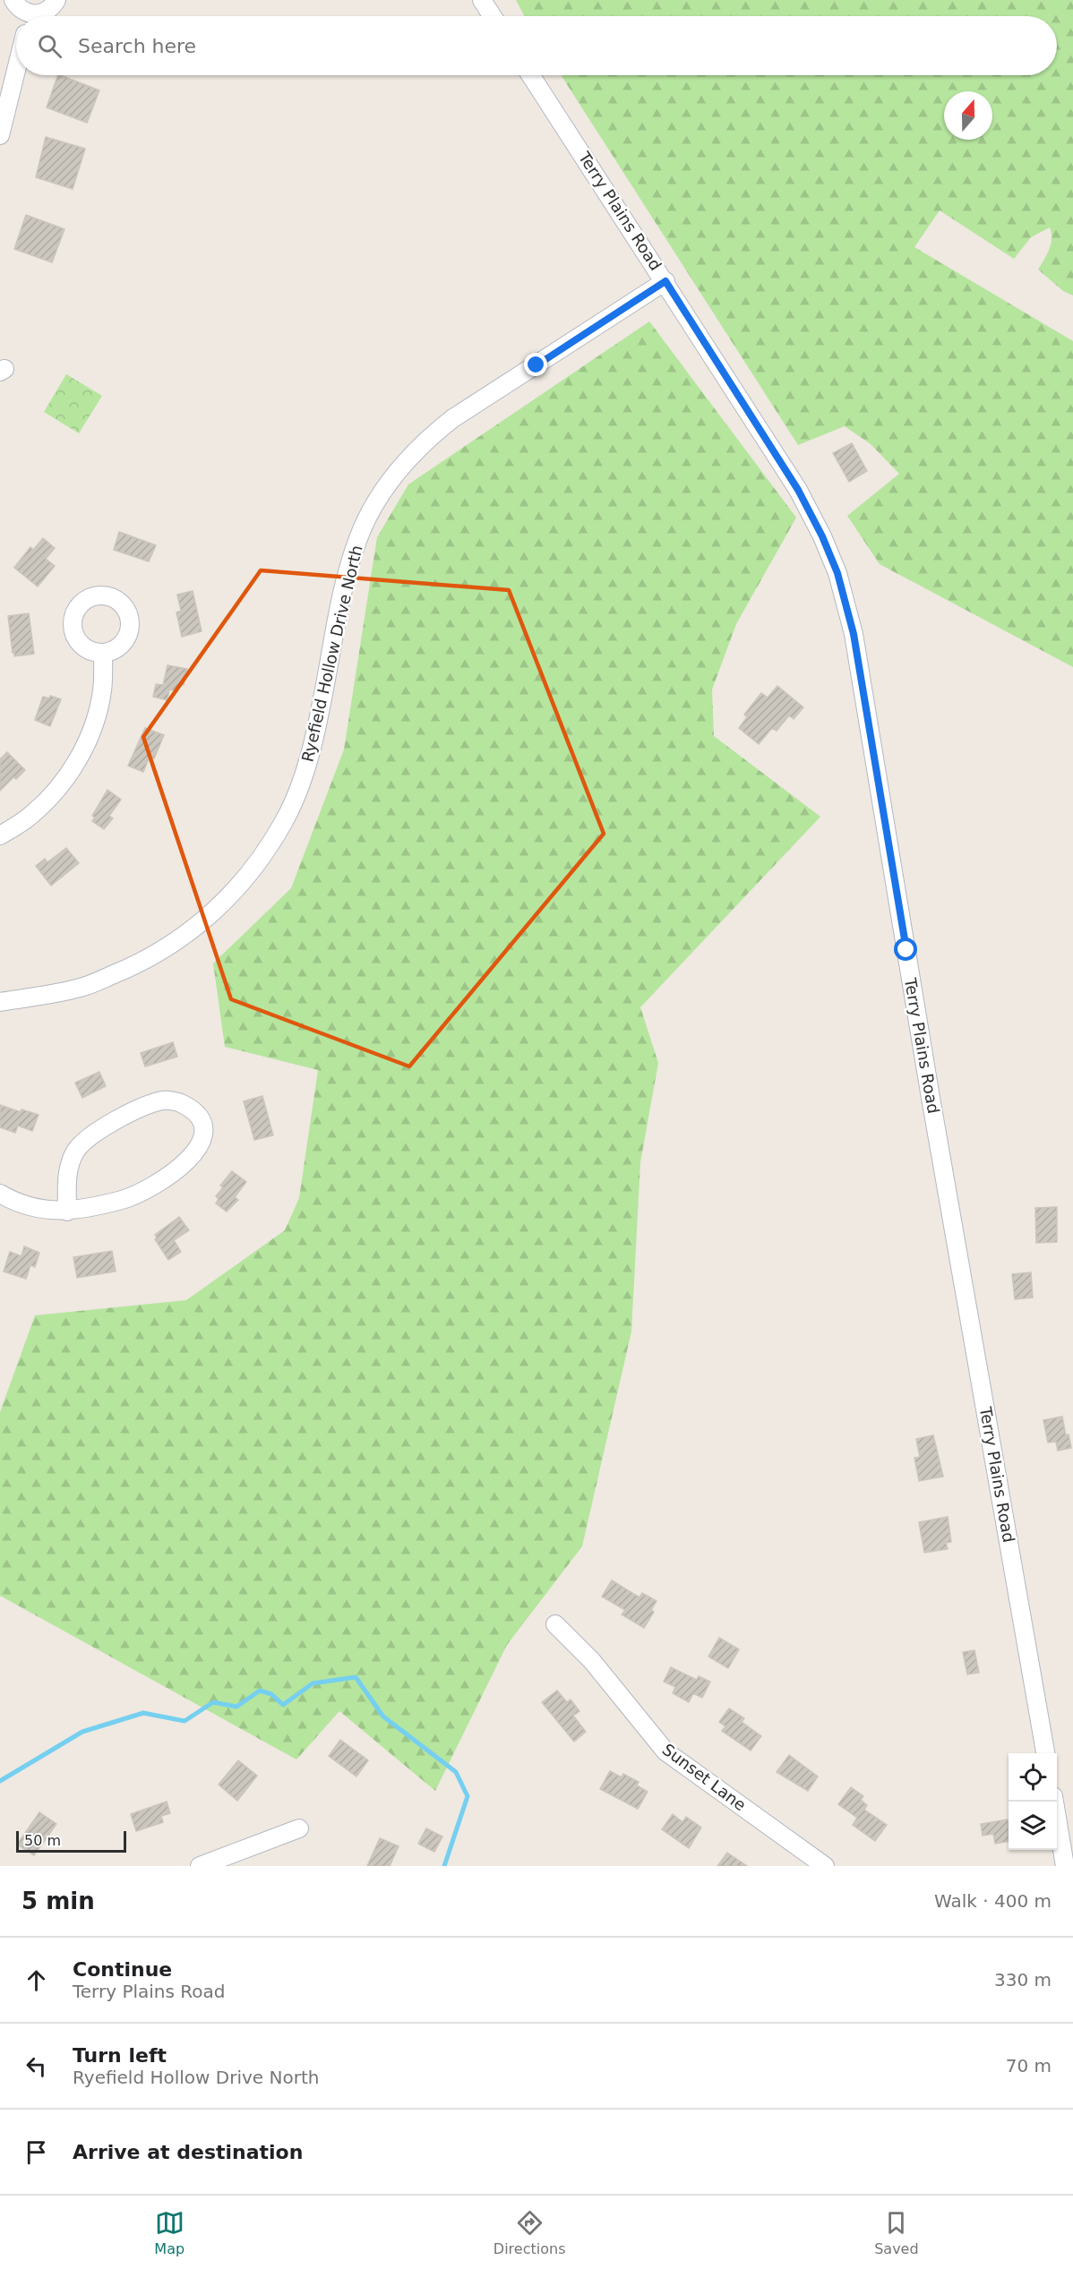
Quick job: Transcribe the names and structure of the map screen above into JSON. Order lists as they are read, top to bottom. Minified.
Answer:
{"streets":{"street":["Terry Plains Road","Ryefield Hollow Drive North","Sunset Lane"]},"crossings":[["Terry Plains Road","Ryefield Hollow Drive North"]],"scale_bar":"50 m","north":"top","page":{"search":"Search here","scale":"50 m","heading":["5 min","Walk · 400 m"],"list":[["Continue","Terry Plains Road","330 m"],["Turn left","Ryefield Hollow Drive North","70 m"],"Arrive at destination"],"nav":["Map","Directions","Saved"]}}
